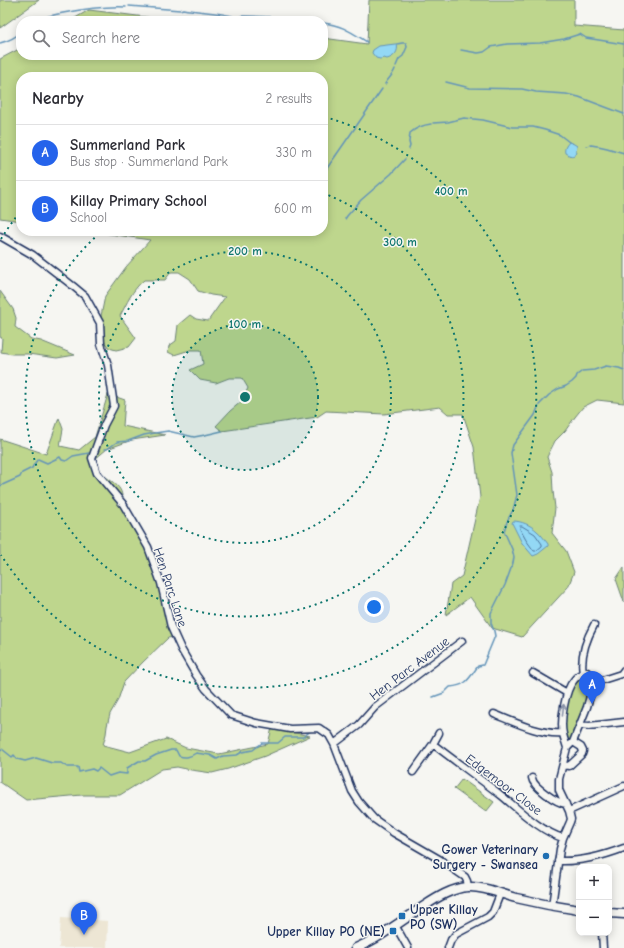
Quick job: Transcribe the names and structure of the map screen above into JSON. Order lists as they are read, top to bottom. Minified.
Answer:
{"streets":{"street":["Hen Parc Lane","Hen Parc Avenue","Edgemoor Close"]},"crossings":[["Hen Parc Lane","Hen Parc Avenue"]],"places":{"other":["Gower Veterinary Surgery - Swansea"],"transit":["Upper Killay PO (SW)","Upper Killay PO (NE)"]},"page":{"search":"Search here","heading":["Nearby","2 results"],"list":[{"mark":"A","name":"Summerland Park","note":"Bus stop · Summerland Park","value":"330 m"},{"mark":"B","name":"Killay Primary School","note":"School","value":"600 m"}],"pins":["A","B"],"map_buttons":["+","−"]},"rings":["400 m","300 m","200 m","100 m"]}
